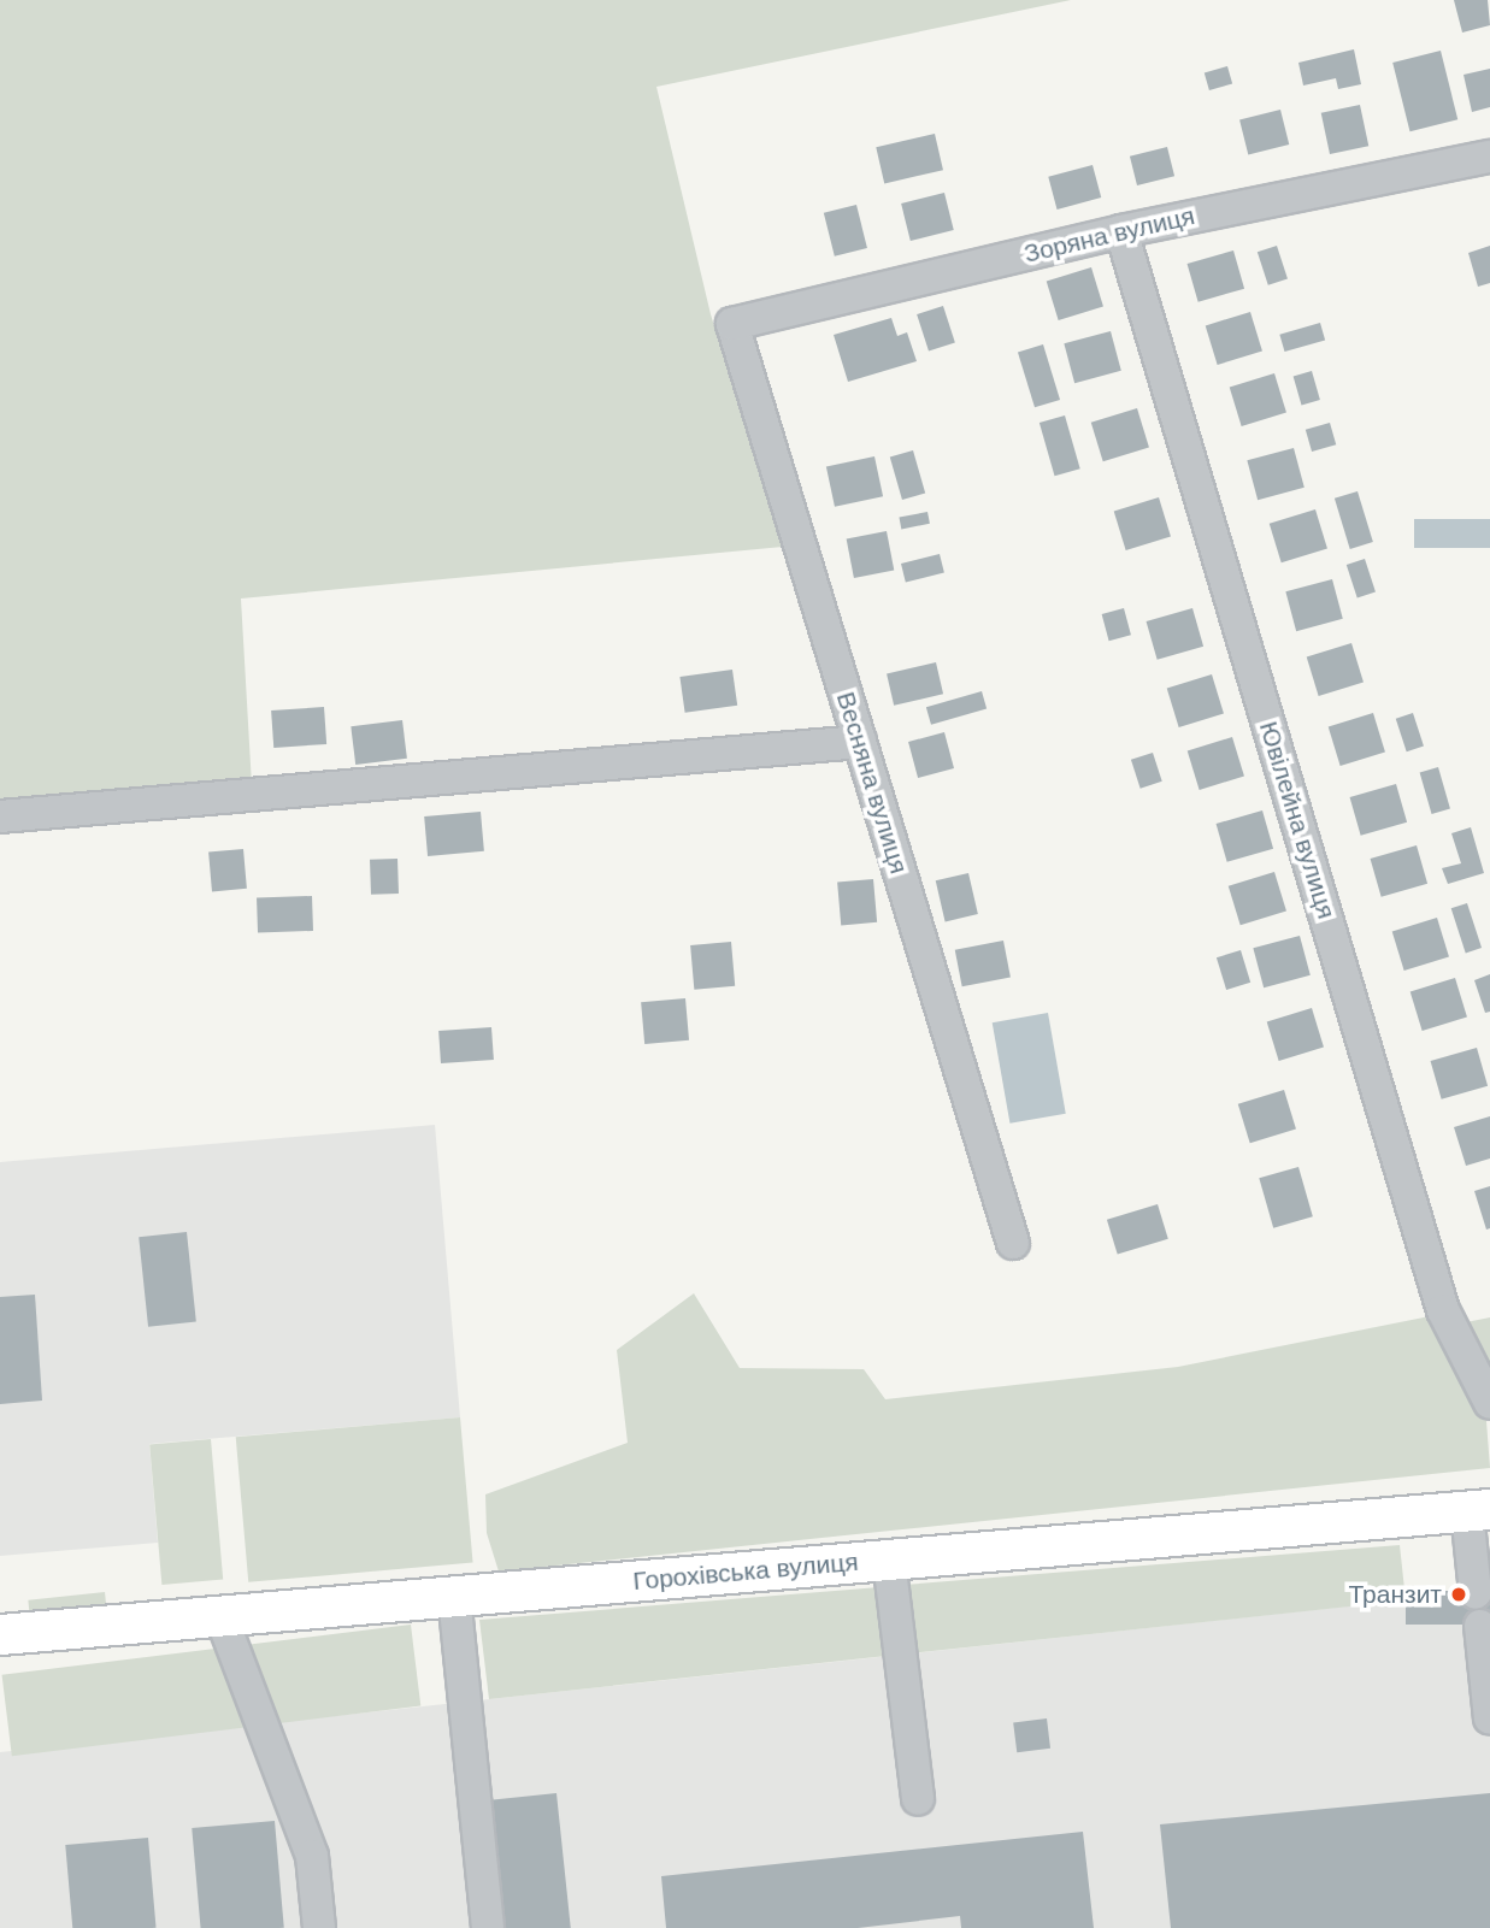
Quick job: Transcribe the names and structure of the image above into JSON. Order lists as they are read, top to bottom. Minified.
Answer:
{"streets":{"main road":["Горохівська вулиця"],"street":["Зоряна вулиця","Весняна вулиця","Ювілейна вулиця"]},"crossings":[["Зоряна вулиця","Весняна вулиця"],["Зоряна вулиця","Ювілейна вулиця"]],"places":["Транзит"]}
